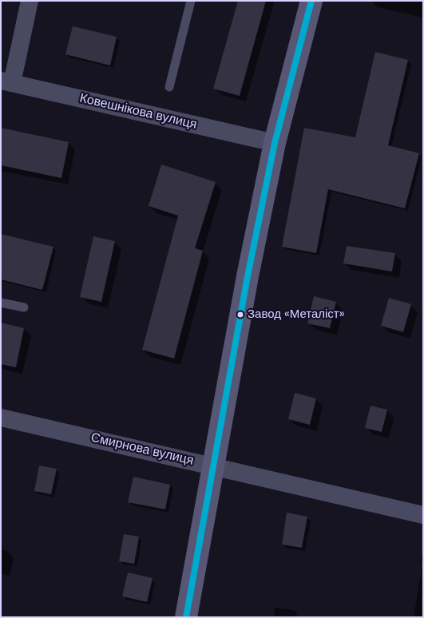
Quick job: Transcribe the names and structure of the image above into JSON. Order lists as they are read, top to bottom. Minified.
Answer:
{"streets":{"street":["Ковешнікова вулиця","Смирнова вулиця"]},"places":["Завод «Металіст»"]}
